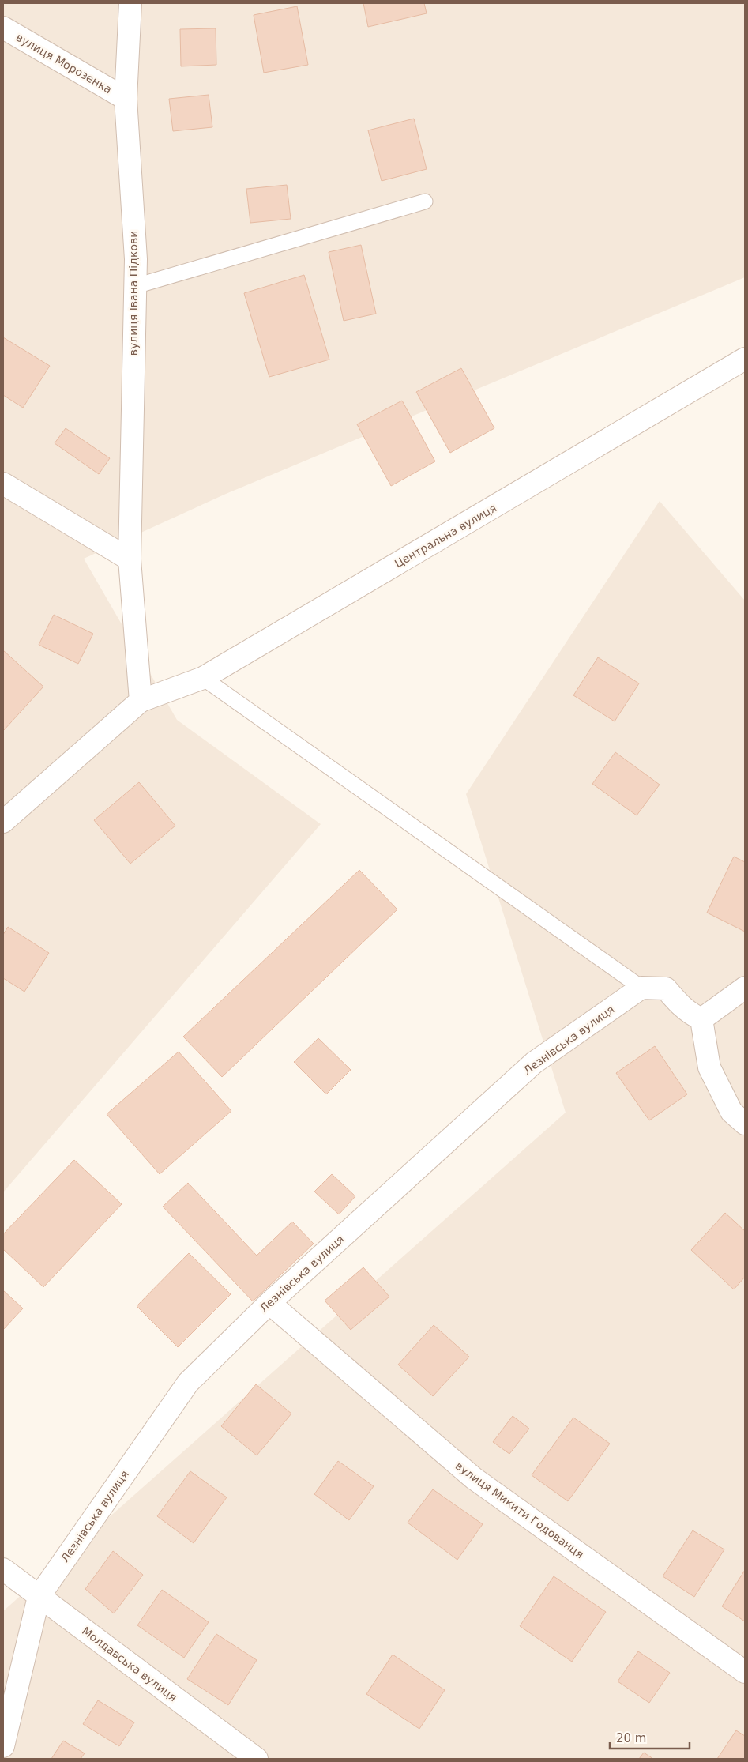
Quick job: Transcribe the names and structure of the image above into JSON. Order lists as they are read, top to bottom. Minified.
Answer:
{"streets":{"street":["вулиця Морозенка","вулиця Івана Підкови","Центральна вулиця","Лезнівська вулиця","вулиця Микити Годованця","Молдавська вулиця"]},"crossings":[["вулиця Морозенка","вулиця Івана Підкови"],["вулиця Івана Підкови","Центральна вулиця"],["Лезнівська вулиця","вулиця Микити Годованця"],["Лезнівська вулиця","Молдавська вулиця"]],"scale_bar":"20 m"}
